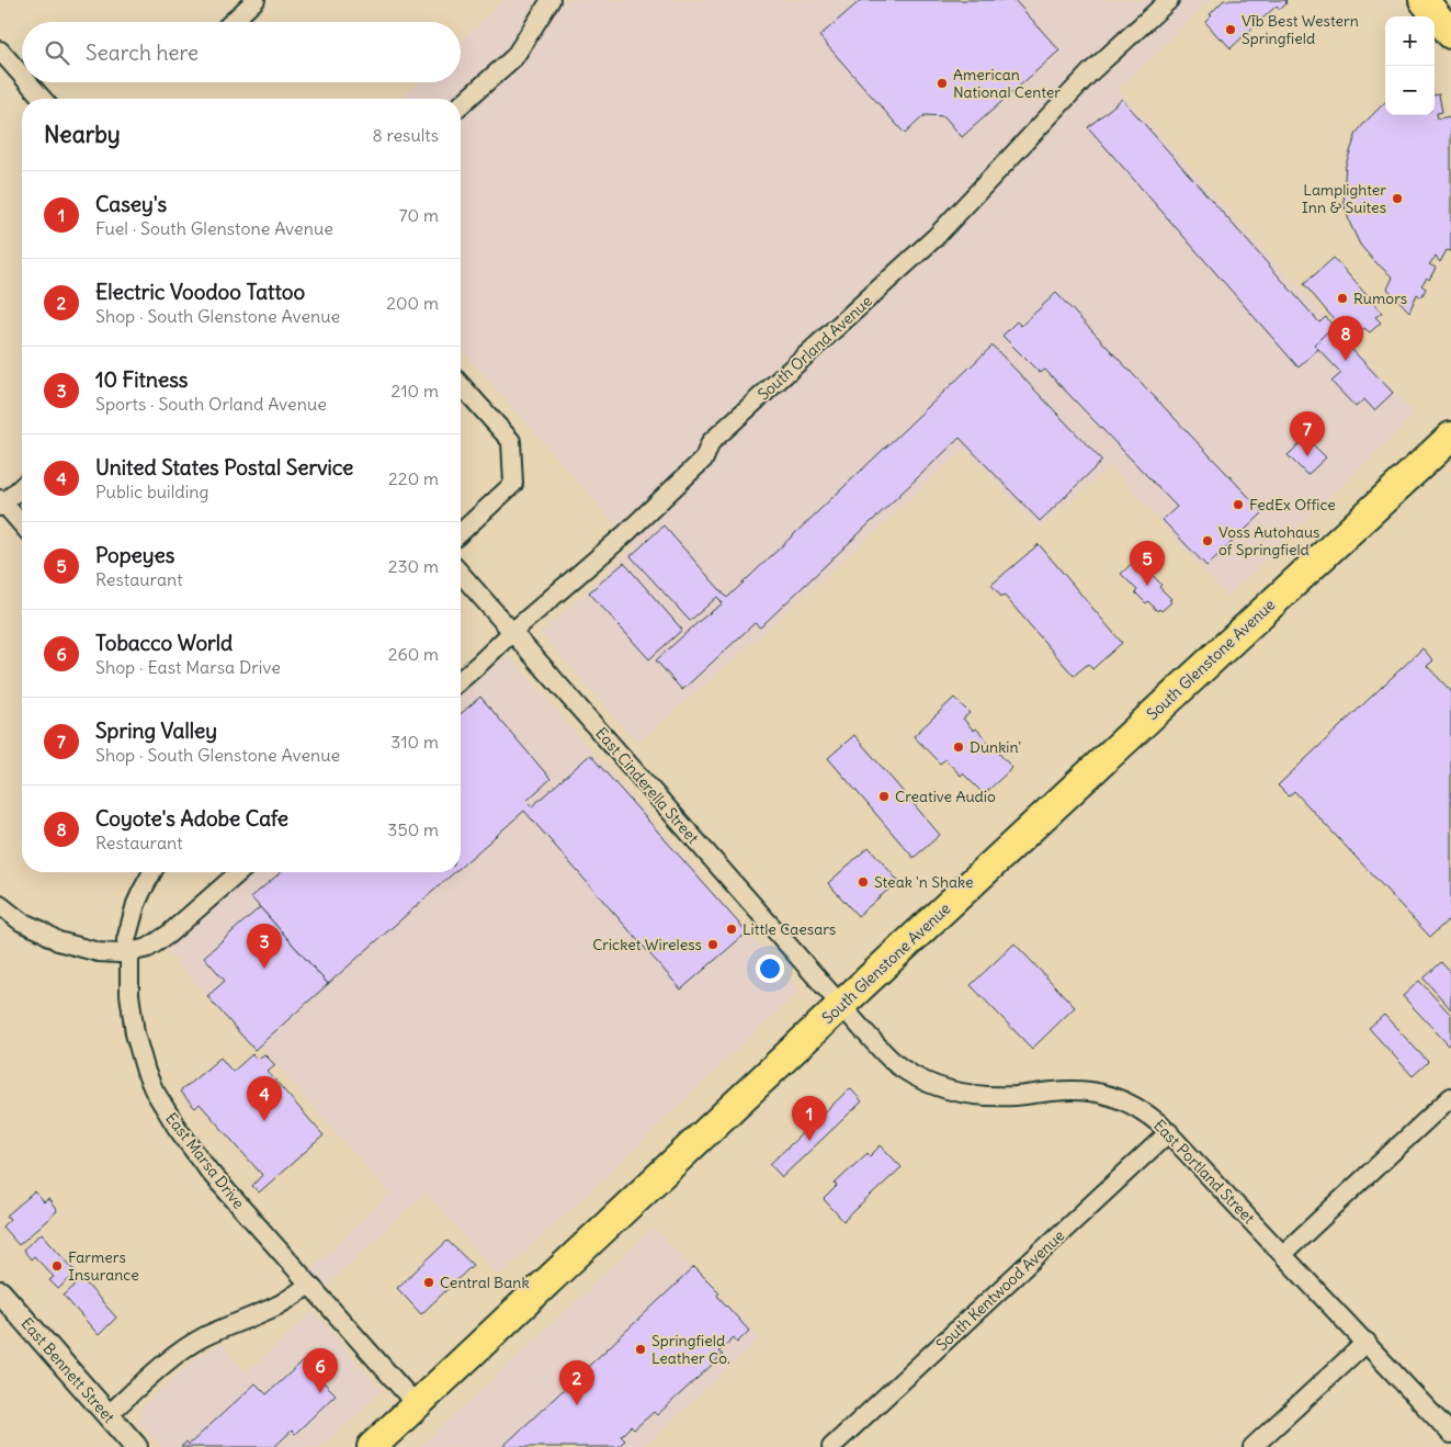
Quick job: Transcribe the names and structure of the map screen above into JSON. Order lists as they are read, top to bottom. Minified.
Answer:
{"streets":{"main road":["South Glenstone Avenue"],"street":["South Orland Avenue","East Cinderella Street","East Marsa Drive","East Portland Street","South Kentwood Avenue","East Bennett Street"]},"crossings":[["South Orland Avenue","East Cinderella Street"],["South Glenstone Avenue","East Cinderella Street"],["South Glenstone Avenue","East Marsa Drive"],["South Glenstone Avenue","East Portland Street"],["East Cinderella Street","East Portland Street"],["East Portland Street","South Kentwood Avenue"]],"places":["Vīb Best Western Springfield","American National Center","Lamplighter Inn & Suites","Rumors","FedEx Office","Voss Autohaus of Springfield","Dunkin'","Creative Audio","Steak 'n Shake","Little Caesars","Cricket Wireless","Farmers Insurance","Central Bank","Springfield Leather Co."],"page":{"map_buttons":["+","−"],"search":"Search here","heading":["Nearby","8 results"],"list":[{"mark":"1","name":"Casey's","note":"Fuel · South Glenstone Avenue","value":"70 m"},{"mark":"2","name":"Electric Voodoo Tattoo","note":"Shop · South Glenstone Avenue","value":"200 m"},{"mark":"3","name":"10 Fitness","note":"Sports · South Orland Avenue","value":"210 m"},{"mark":"4","name":"United States Postal Service","note":"Public building","value":"220 m"},{"mark":"5","name":"Popeyes","note":"Restaurant","value":"230 m"},{"mark":"6","name":"Tobacco World","note":"Shop · East Marsa Drive","value":"260 m"},{"mark":"7","name":"Spring Valley","note":"Shop · South Glenstone Avenue","value":"310 m"},{"mark":"8","name":"Coyote's Adobe Cafe","note":"Restaurant","value":"350 m"}],"pins":["8","7","5","3","4","1","6","2"]}}
